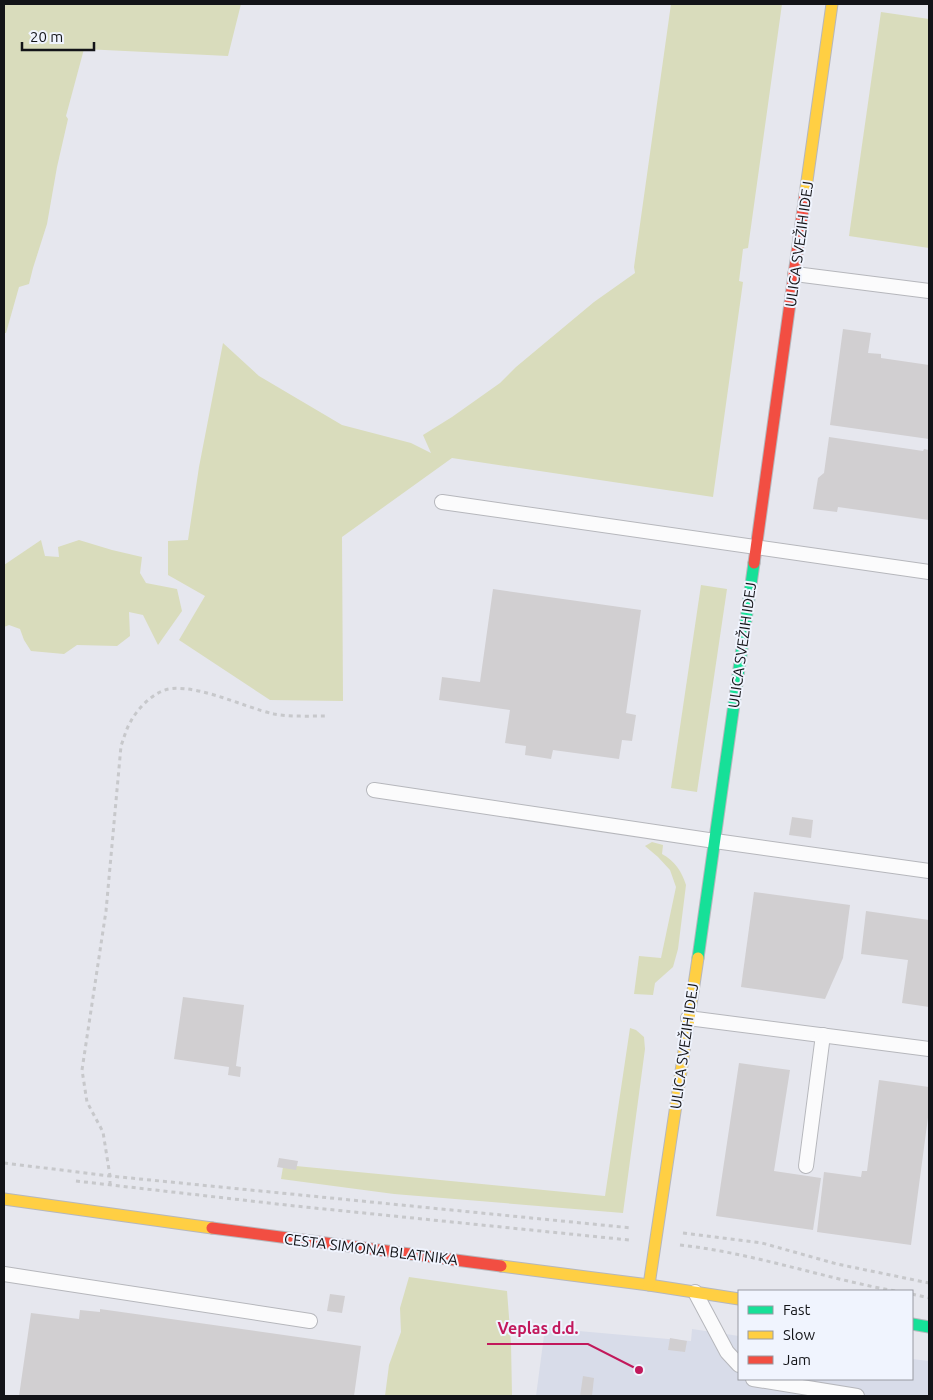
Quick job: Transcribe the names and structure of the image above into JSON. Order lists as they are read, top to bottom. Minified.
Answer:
{"streets":{"street":["ULICA SVEŽIH IDEJ","CESTA SIMONA BLATNIKA"]},"crossings":[["ULICA SVEŽIH IDEJ","CESTA SIMONA BLATNIKA"]],"places":["Veplas d.d."],"legend":["Fast","Slow","Jam"],"scale_bar":"20 m"}
